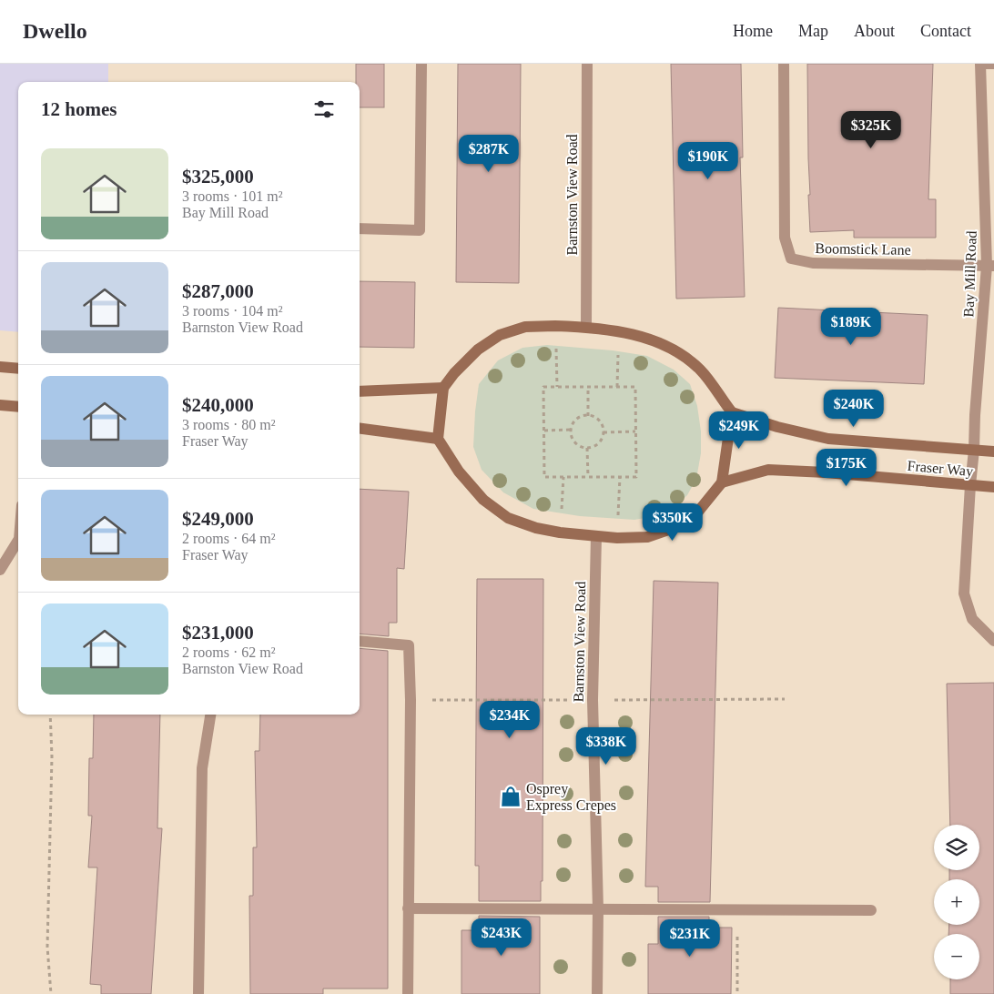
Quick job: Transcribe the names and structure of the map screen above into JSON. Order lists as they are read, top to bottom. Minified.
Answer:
{"streets":{"street":["Barnston View Road","Boomstick Lane","Bay Mill Road","Fraser Way"]},"crossings":[["Boomstick Lane","Bay Mill Road"],["Bay Mill Road","Fraser Way"]],"places":{"shop":["Osprey Express Crepes"]},"page":{"header":"Dwello","nav":["Home","Map","About","Contact"],"heading":"12 homes","price":["$325K","$287K","$190K","$189K","$240K","$249K","$175K","$350K","$234K","$338K","$243K","$231K"],"list":[{"name":"$325,000","note":"3 rooms · 101 m² · Bay Mill Road"},{"name":"$287,000","note":"3 rooms · 104 m² · Barnston View Road"},{"name":"$240,000","note":"3 rooms · 80 m² · Fraser Way"},{"name":"$249,000","note":"2 rooms · 64 m² · Fraser Way"},{"name":"$231,000","note":"2 rooms · 62 m² · Barnston View Road"}],"map_buttons":["+","−"]}}
